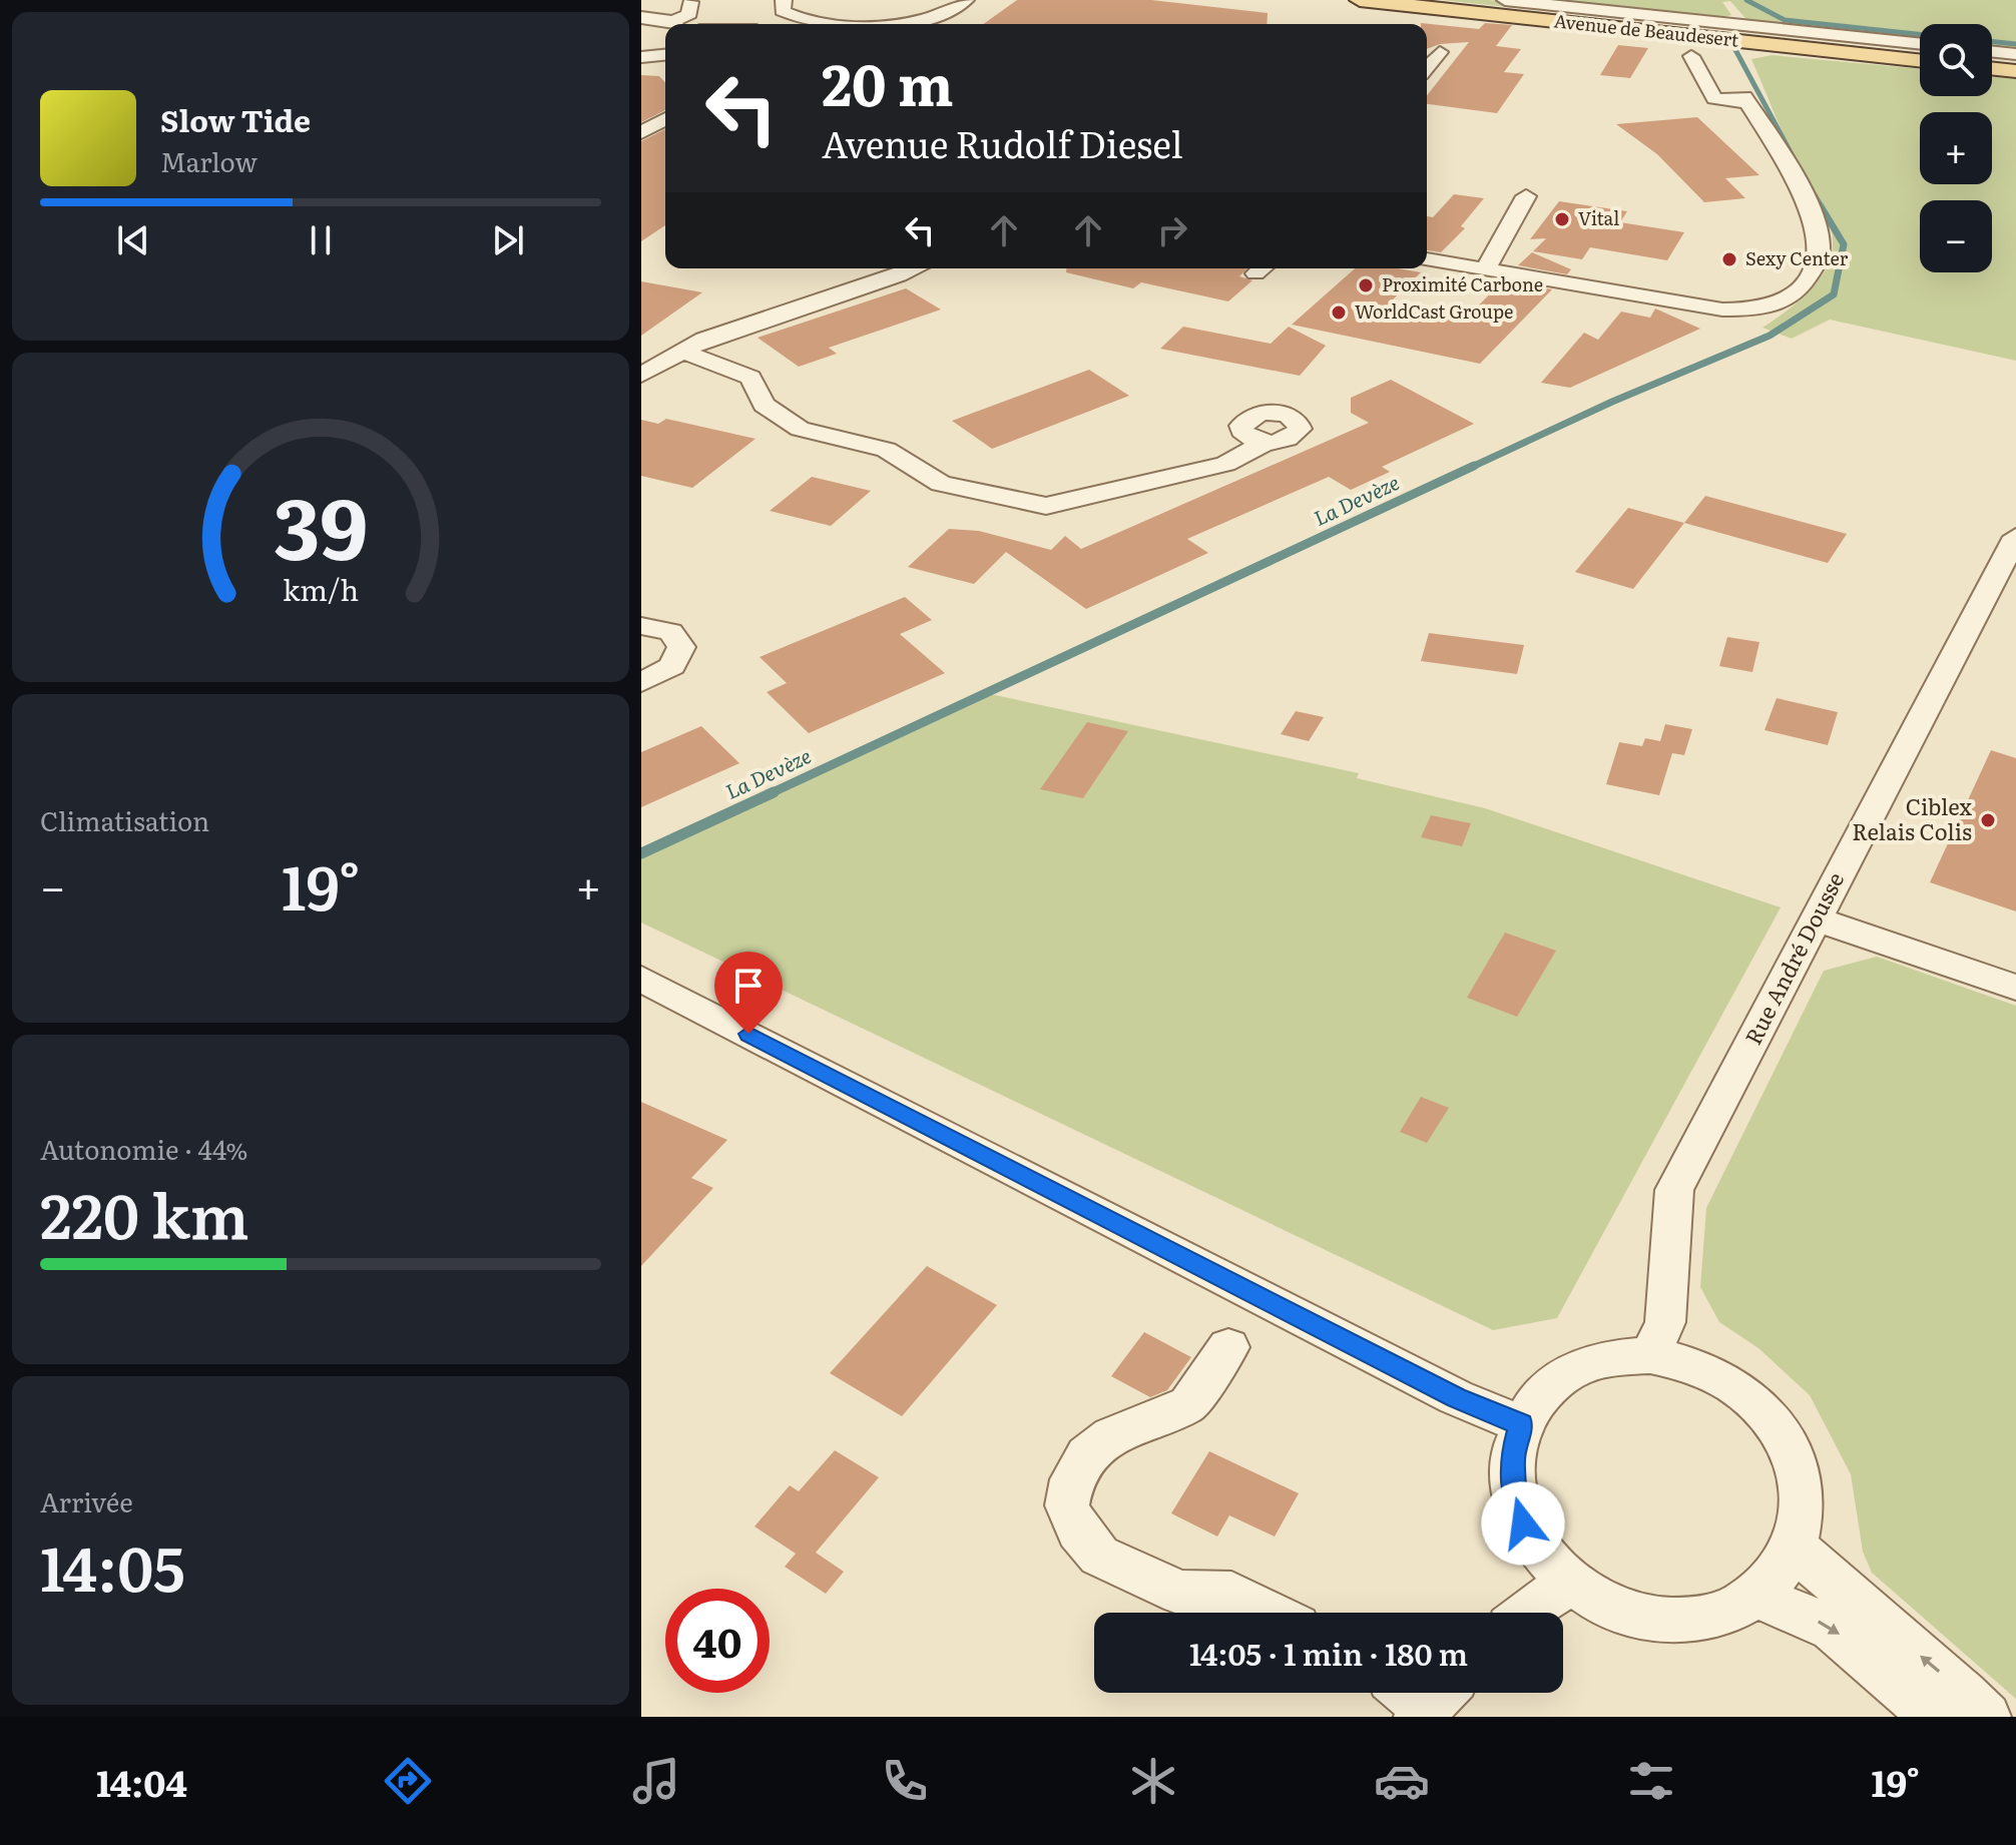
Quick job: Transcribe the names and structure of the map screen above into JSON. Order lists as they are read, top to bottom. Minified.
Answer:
{"streets":{"main road":["Avenue de Beaudesert"],"street":["Rue André Dousse"]},"water":["La Devèze"],"places":["Vital","Sexy Center","Proximité Carbone","WorldCast Groupe","Ciblex Relais Colis"],"page":{"map_buttons":["+","−"],"turn":["20 m","Avenue Rudolf Diesel"],"song":["Slow Tide","Marlow"],"tile":["Climatisation",["Autonomie · 44%","220 km"],["Arrivée","14:05"]],"heat":["−","19°","+"],"limit":"40","trip":"14:05 · 1 min · 180 m","tabs":["14:04","19°"],"gauge":["39","km/h"]}}
